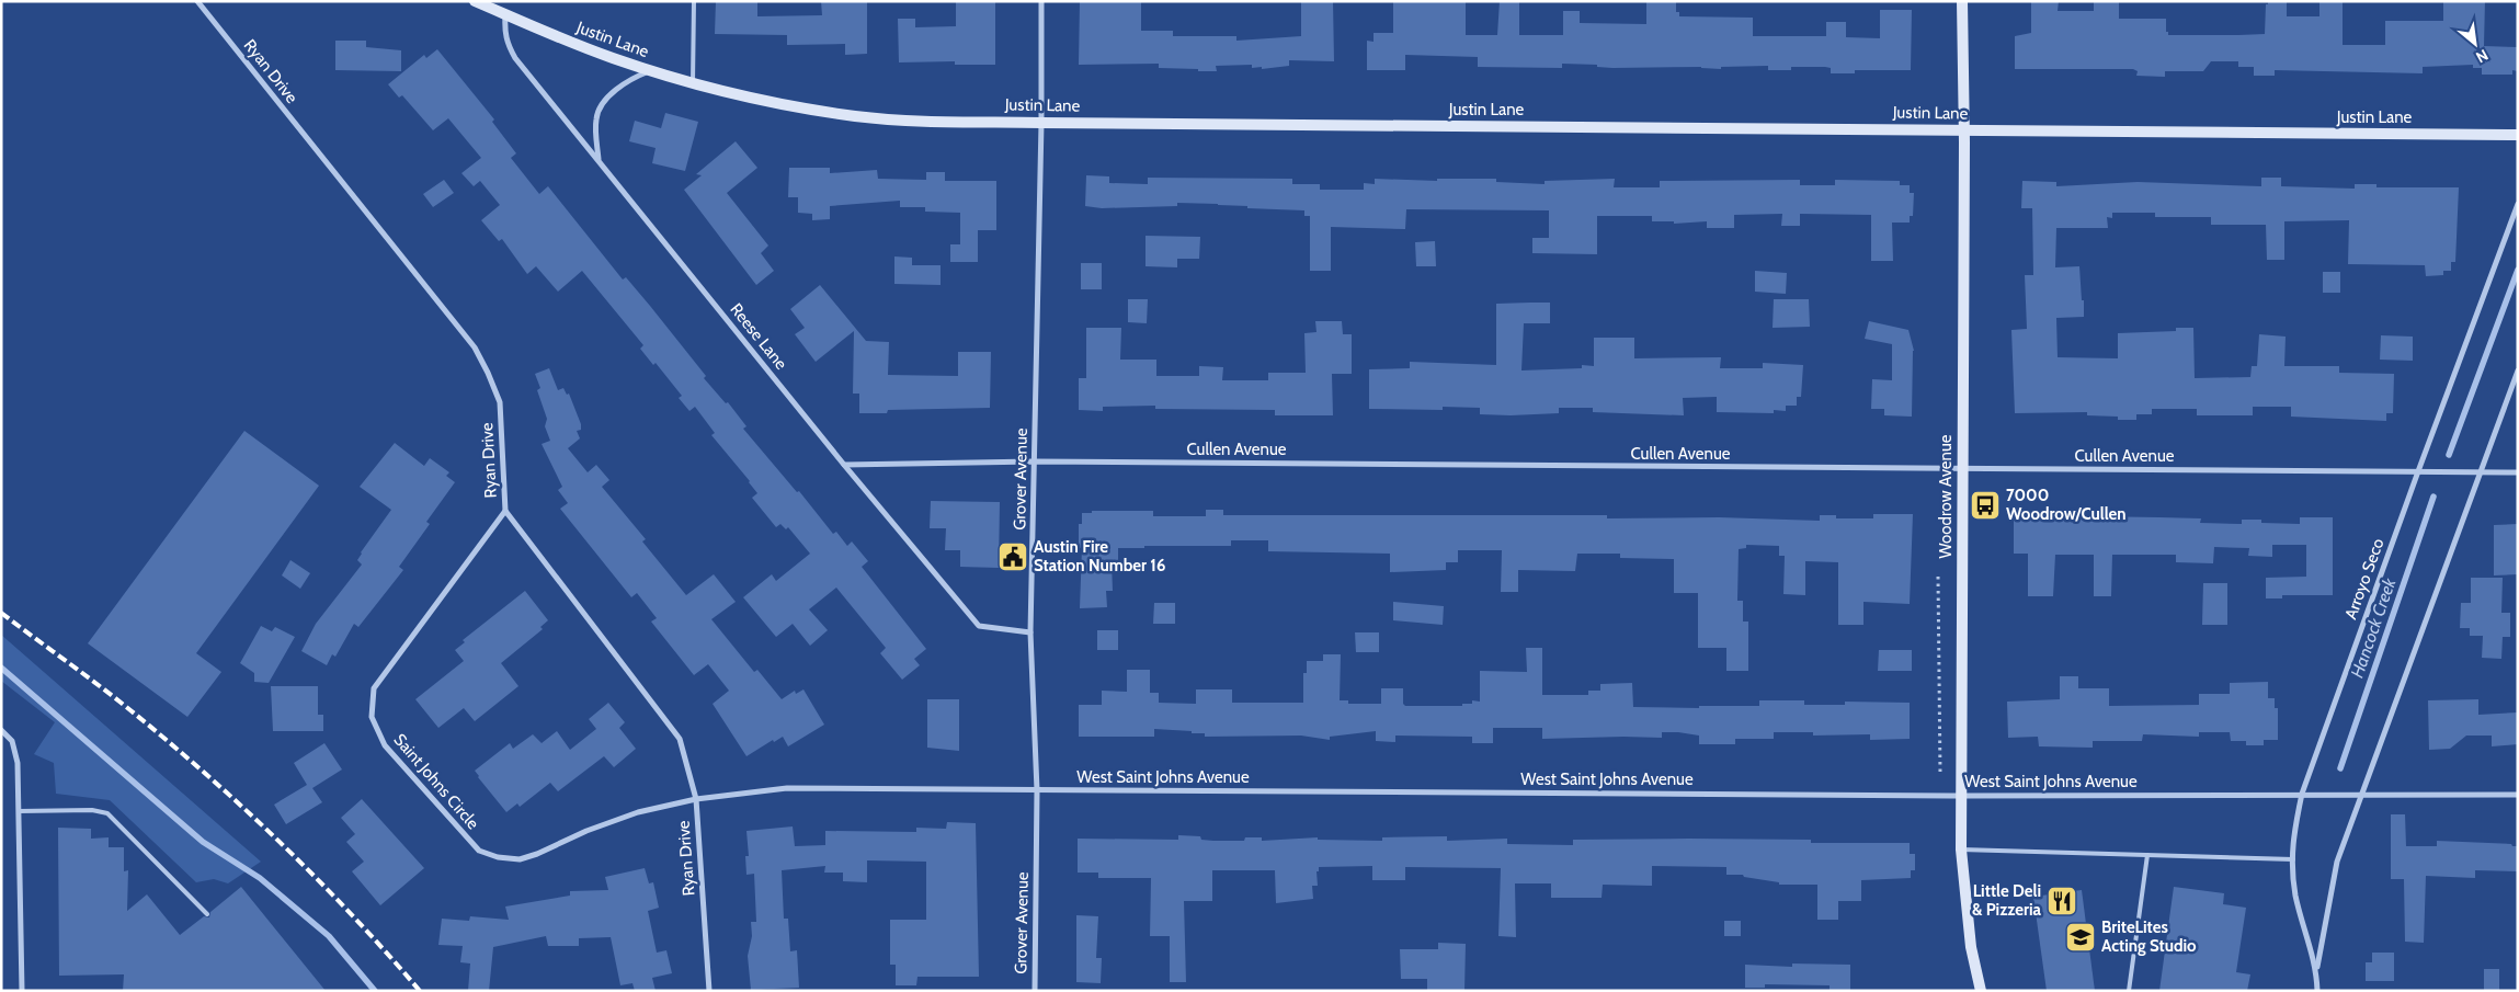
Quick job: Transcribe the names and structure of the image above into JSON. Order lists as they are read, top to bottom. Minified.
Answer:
{"streets":{"street":["Justin Lane","Ryan Drive","Reese Lane","Cullen Avenue","Grover Avenue","Woodrow Avenue","Arroyo Seco","West Saint Johns Avenue","Saint Johns Circle"]},"crossings":[["Justin Lane","Reese Lane"],["Justin Lane","Grover Avenue"],["Justin Lane","Woodrow Avenue"],["Ryan Drive","West Saint Johns Avenue"],["Ryan Drive","Saint Johns Circle"],["Reese Lane","Cullen Avenue"],["Reese Lane","Grover Avenue"],["Cullen Avenue","Grover Avenue"],["Cullen Avenue","Woodrow Avenue"],["Cullen Avenue","Arroyo Seco"],["Grover Avenue","West Saint Johns Avenue"],["Woodrow Avenue","West Saint Johns Avenue"],["Arroyo Seco","West Saint Johns Avenue"],["West Saint Johns Avenue","Saint Johns Circle"]],"water":["Hancock Creek"],"places":{"bus stop":["7000 Woodrow/Cullen"],"public building":["Austin Fire Station Number 16"],"restaurant":["Little Deli & Pizzeria"],"school or university":["BriteLites Acting Studio"]},"north":"bottom right"}
